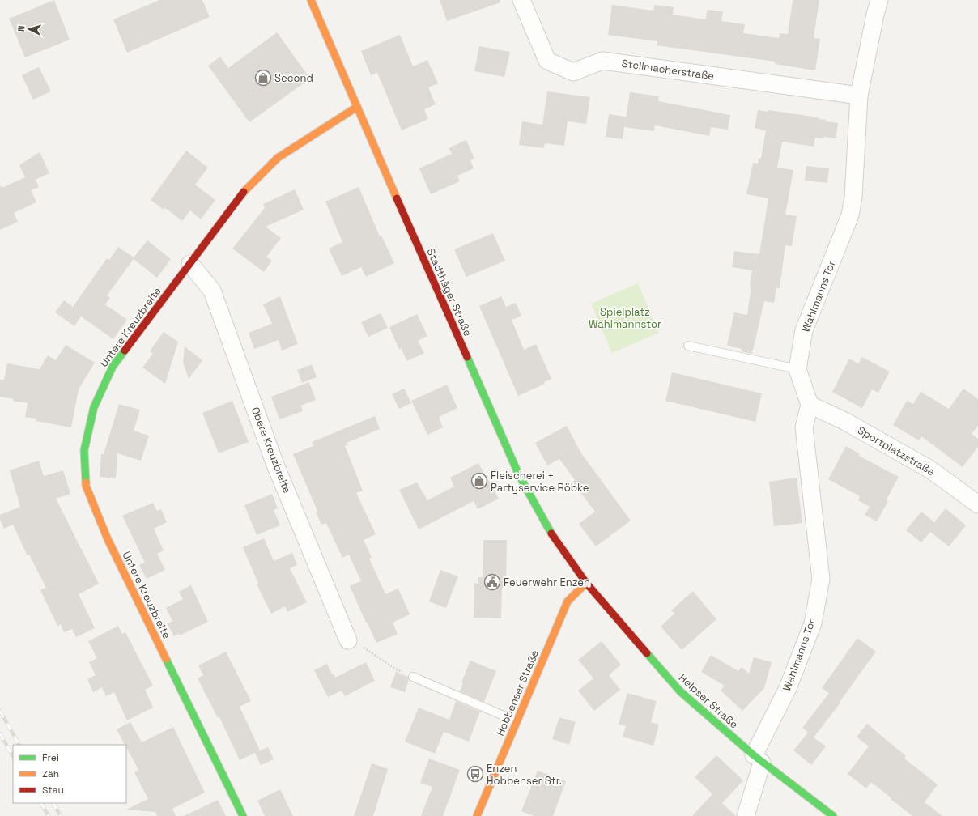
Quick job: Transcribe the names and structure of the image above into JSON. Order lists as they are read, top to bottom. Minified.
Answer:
{"streets":{"street":["Stellmacherstraße","Stadthäger Straße","Wahlmanns Tor","Untere Kreuzbreite","Obere Kreuzbreite","Sportplatzstraße","Hobbenser Straße","Helpser Straße"]},"crossings":[["Stellmacherstraße","Wahlmanns Tor"],["Stadthäger Straße","Untere Kreuzbreite"],["Stadthäger Straße","Hobbenser Straße"],["Stadthäger Straße","Helpser Straße"],["Wahlmanns Tor","Sportplatzstraße"],["Wahlmanns Tor","Helpser Straße"],["Untere Kreuzbreite","Obere Kreuzbreite"],["Hobbenser Straße","Helpser Straße"]],"parks":["Spielplatz Wahlmannstor"],"places":{"shop":["Second","Fleischerei + Partyservice Röbke"],"public building":["Feuerwehr Enzen"],"bus stop":["Enzen Hobbenser Str."]},"legend":["Frei","Zäh","Stau"],"north":"left"}
